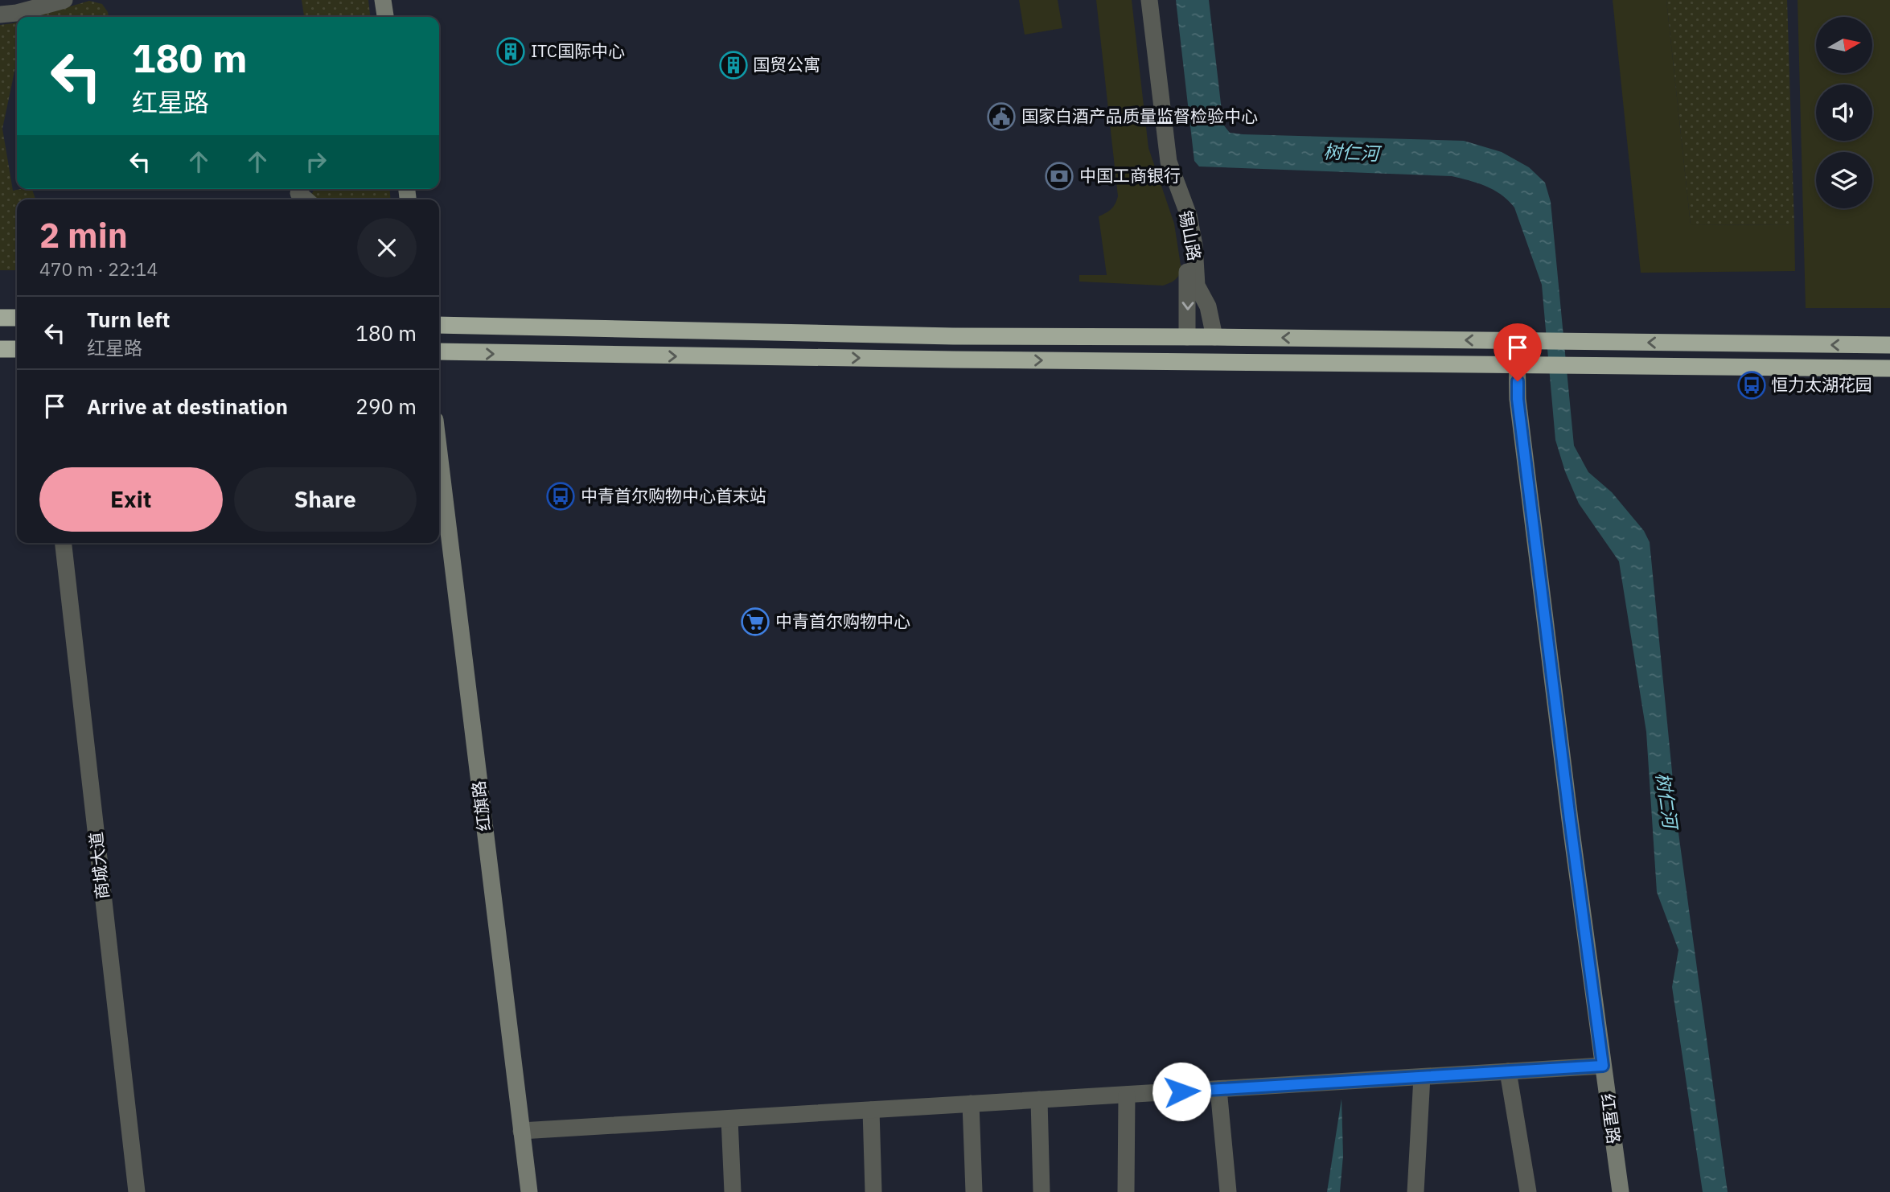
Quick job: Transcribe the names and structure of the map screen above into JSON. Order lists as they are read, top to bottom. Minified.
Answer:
{"streets":{"street":["锡山路","红旗路","商城大道","红星路"]},"water":["树仁河"],"places":{"building":["ITC国际中心","国贸公寓"],"public building":["国家白酒产品质量监督检验中心"],"bank":["中国工商银行"],"bus stop":["恒力太湖花园","中青首尔购物中心首末站"],"supermarket":["中青首尔购物中心"]},"north":"right","page":{"turn":["180 m","红星路"],"heading":["2 min","470 m · 22:14"],"list":[{"name":"Turn left","note":"红星路","value":"180 m"},{"name":"Arrive at destination","value":"290 m"}],"buttons":["Exit","Share"]}}
